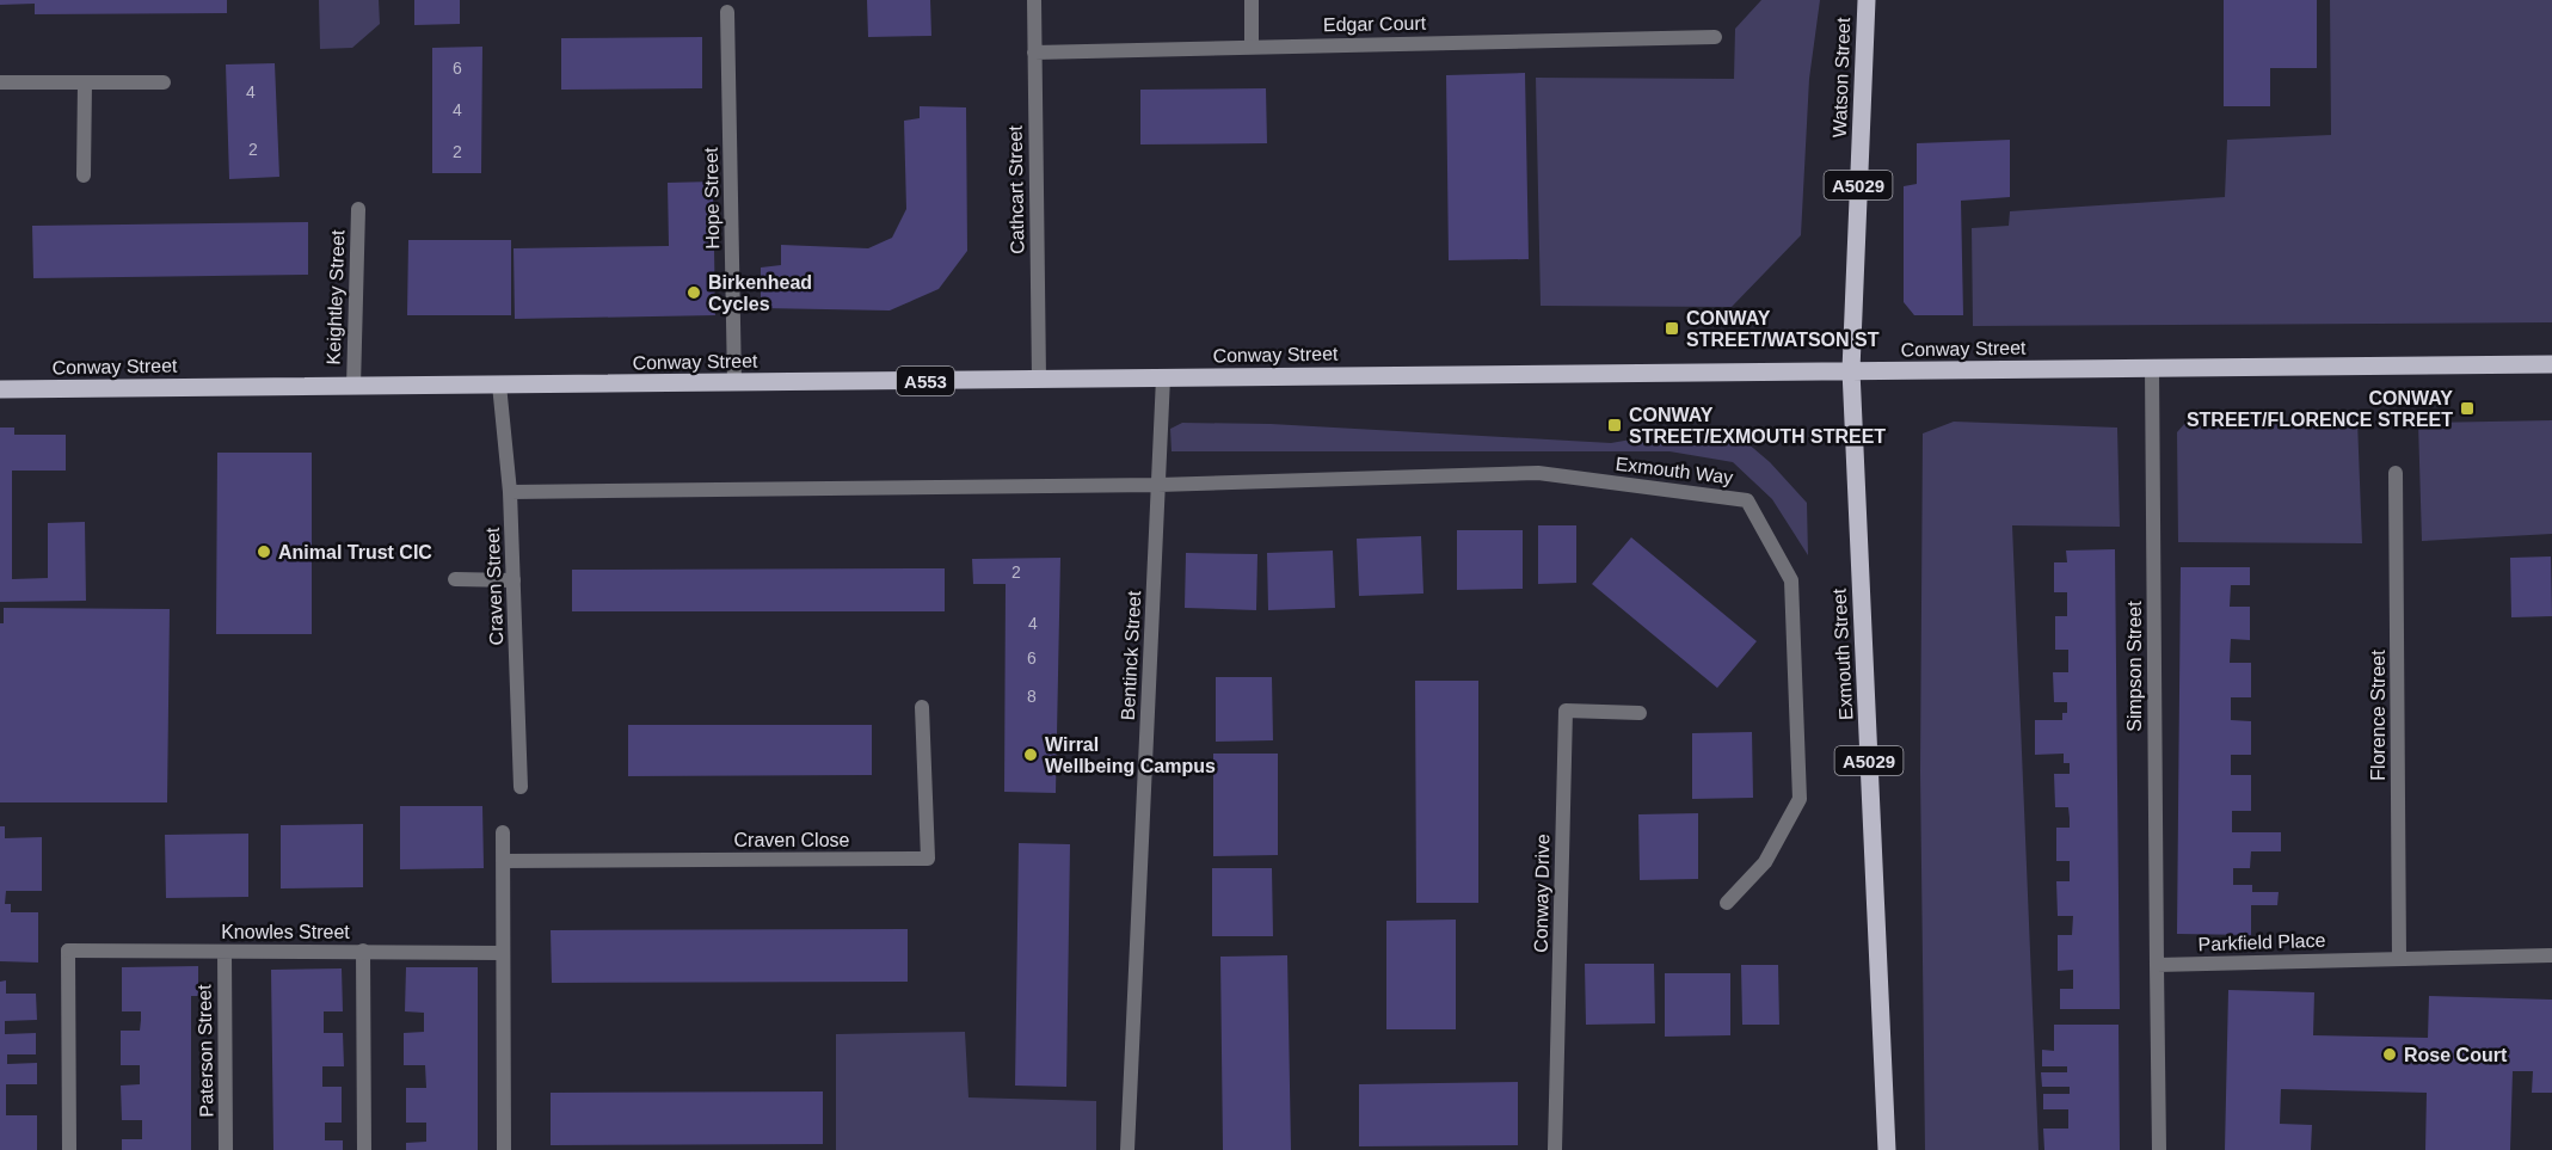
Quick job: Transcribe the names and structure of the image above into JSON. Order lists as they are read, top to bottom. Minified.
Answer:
{"streets":{"main road":["Watson Street","A5029","Conway Street","A553","Exmouth Street"],"street":["Edgar Court","Cathcart Street","Hope Street","Keightley Street","Exmouth Way","Craven Street","Bentinck Street","Simpson Street","Florence Street","Craven Close","Conway Drive","Knowles Street","Parkfield Place","Paterson Street"]},"crossings":[["Edgar Court","Cathcart Street"],["Watson Street","Conway Street"],["Watson Street","Exmouth Street"],["Cathcart Street","Conway Street"],["Hope Street","Conway Street"],["Keightley Street","Conway Street"],["Conway Street","Craven Street"],["Conway Street","Exmouth Street"],["Conway Street","Bentinck Street"],["Conway Street","Simpson Street"],["Exmouth Way","Bentinck Street"],["Simpson Street","Parkfield Place"],["Florence Street","Parkfield Place"],["Knowles Street","Paterson Street"]],"places":{"other":["Birkenhead Cycles","Animal Trust CIC","Wirral Wellbeing Campus","Rose Court"],"transit":["CONWAY STREET/WATSON ST","CONWAY STREET/FLORENCE STREET","CONWAY STREET/EXMOUTH STREET"]},"house_numbers":["6","4","4","2","2","2","4","6","8"]}
